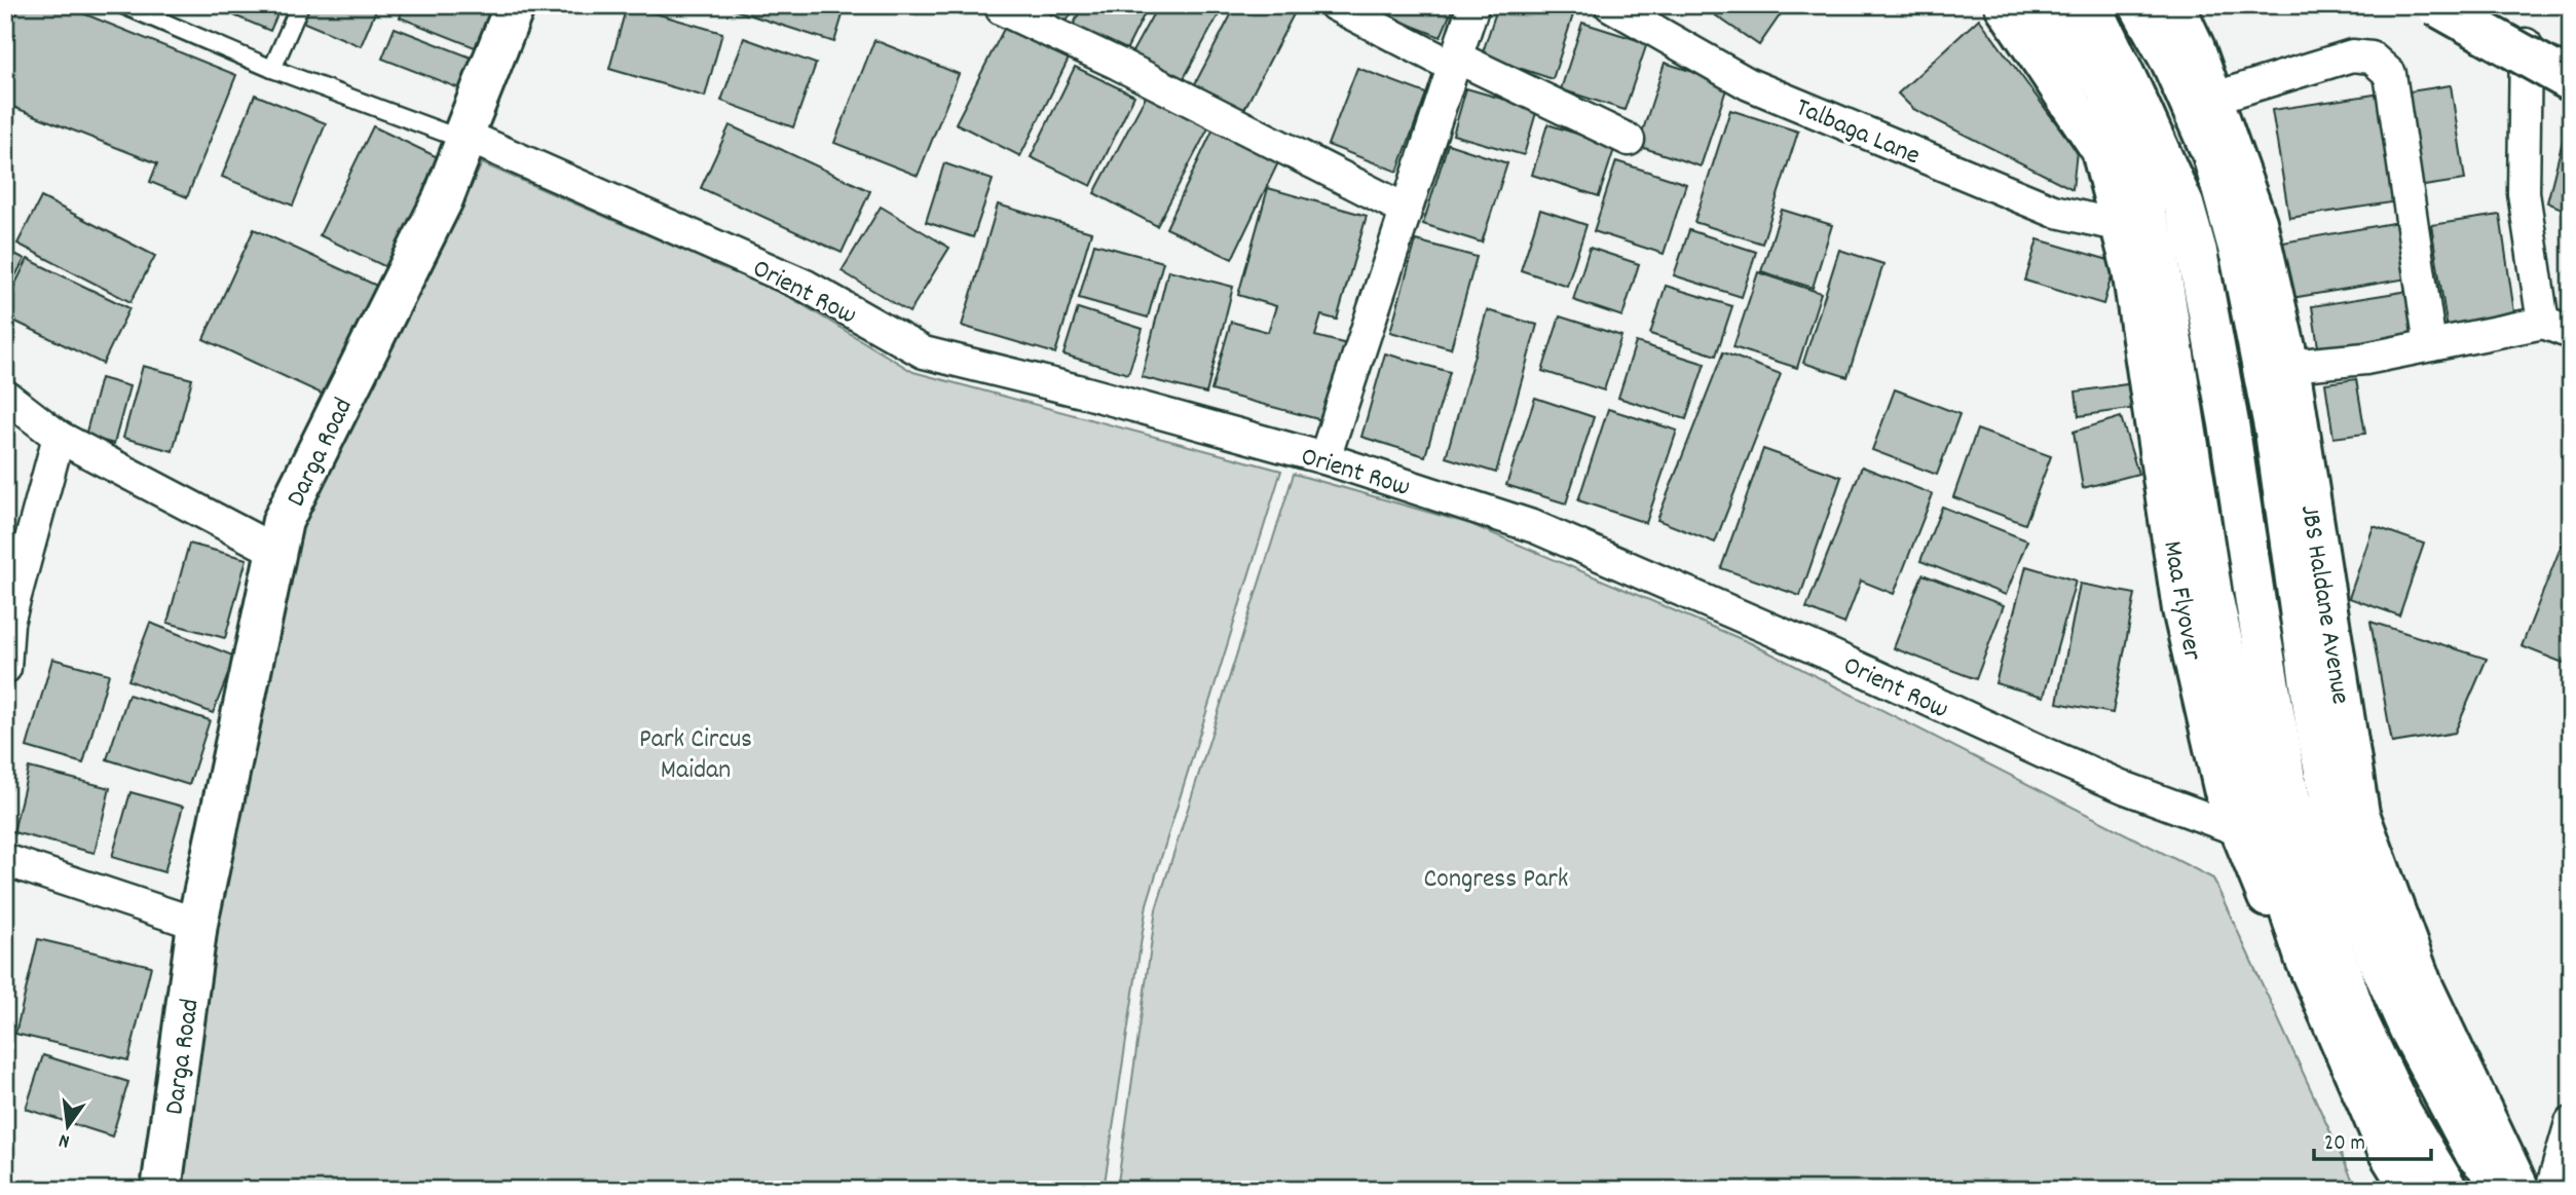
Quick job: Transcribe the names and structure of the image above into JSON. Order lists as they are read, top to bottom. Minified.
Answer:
{"streets":{"main road":["Darga Road","Maa Flyover","JBS Haldane Avenue"],"street":["Talbaga Lane","Orient Row"]},"crossings":[["Talbaga Lane","Maa Flyover"],["Orient Row","Darga Road"],["Orient Row","Maa Flyover"]],"parks":["Park Circus Maidan","Congress Park"],"scale_bar":"20 m","north":"bottom"}
